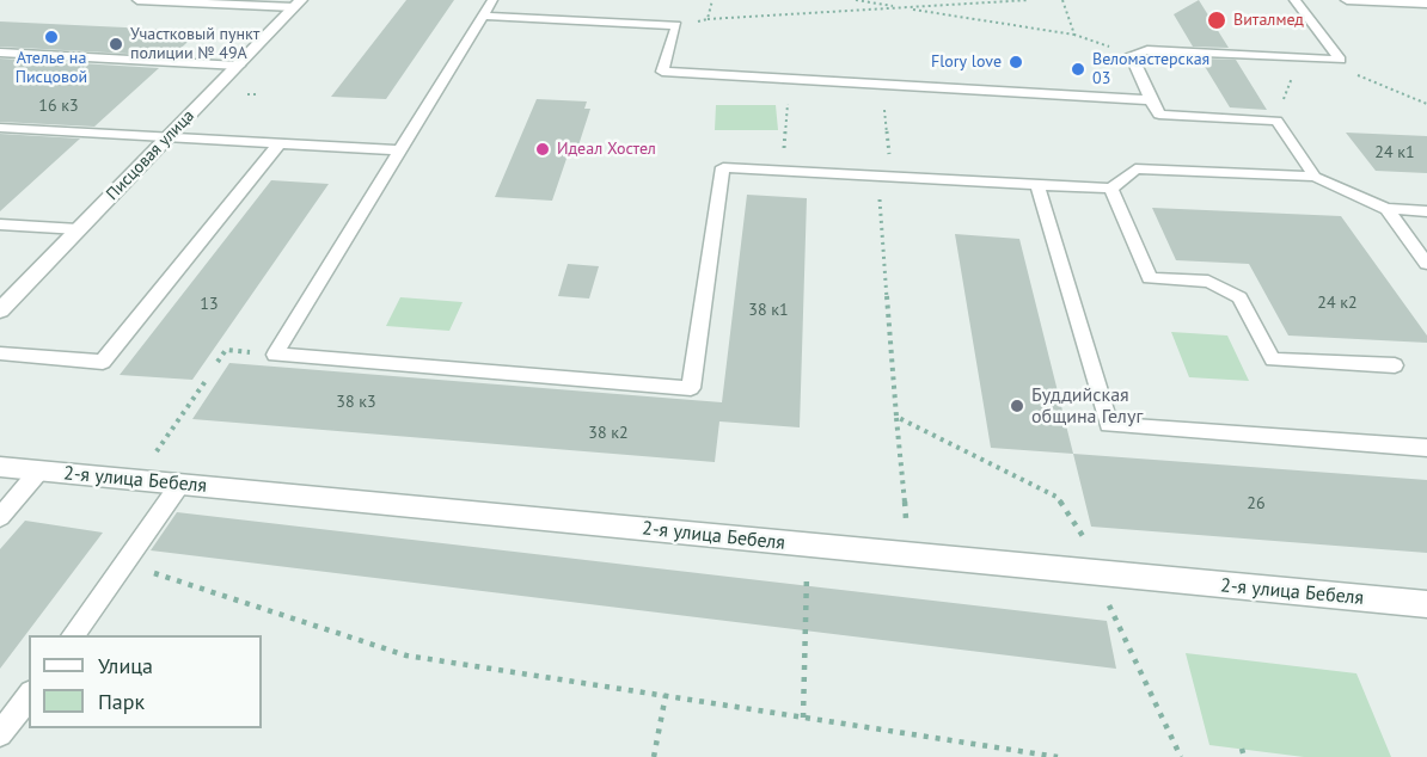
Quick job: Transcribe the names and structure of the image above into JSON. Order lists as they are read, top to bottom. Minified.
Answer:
{"streets":{"street":["Писцовая улица","2-я улица Бебеля"]},"places":["Виталмед","Ателье на Писцовой","Участковый пункт полиции № 49А","Flory love","Веломастерская 03","Идеал Хостел","Буддийская община Гелуг"],"house_numbers":["16 к3","24 к1","24 к2","13","38 к1","38 к3","38 к2","26"],"legend":["Улица","Парк"]}
